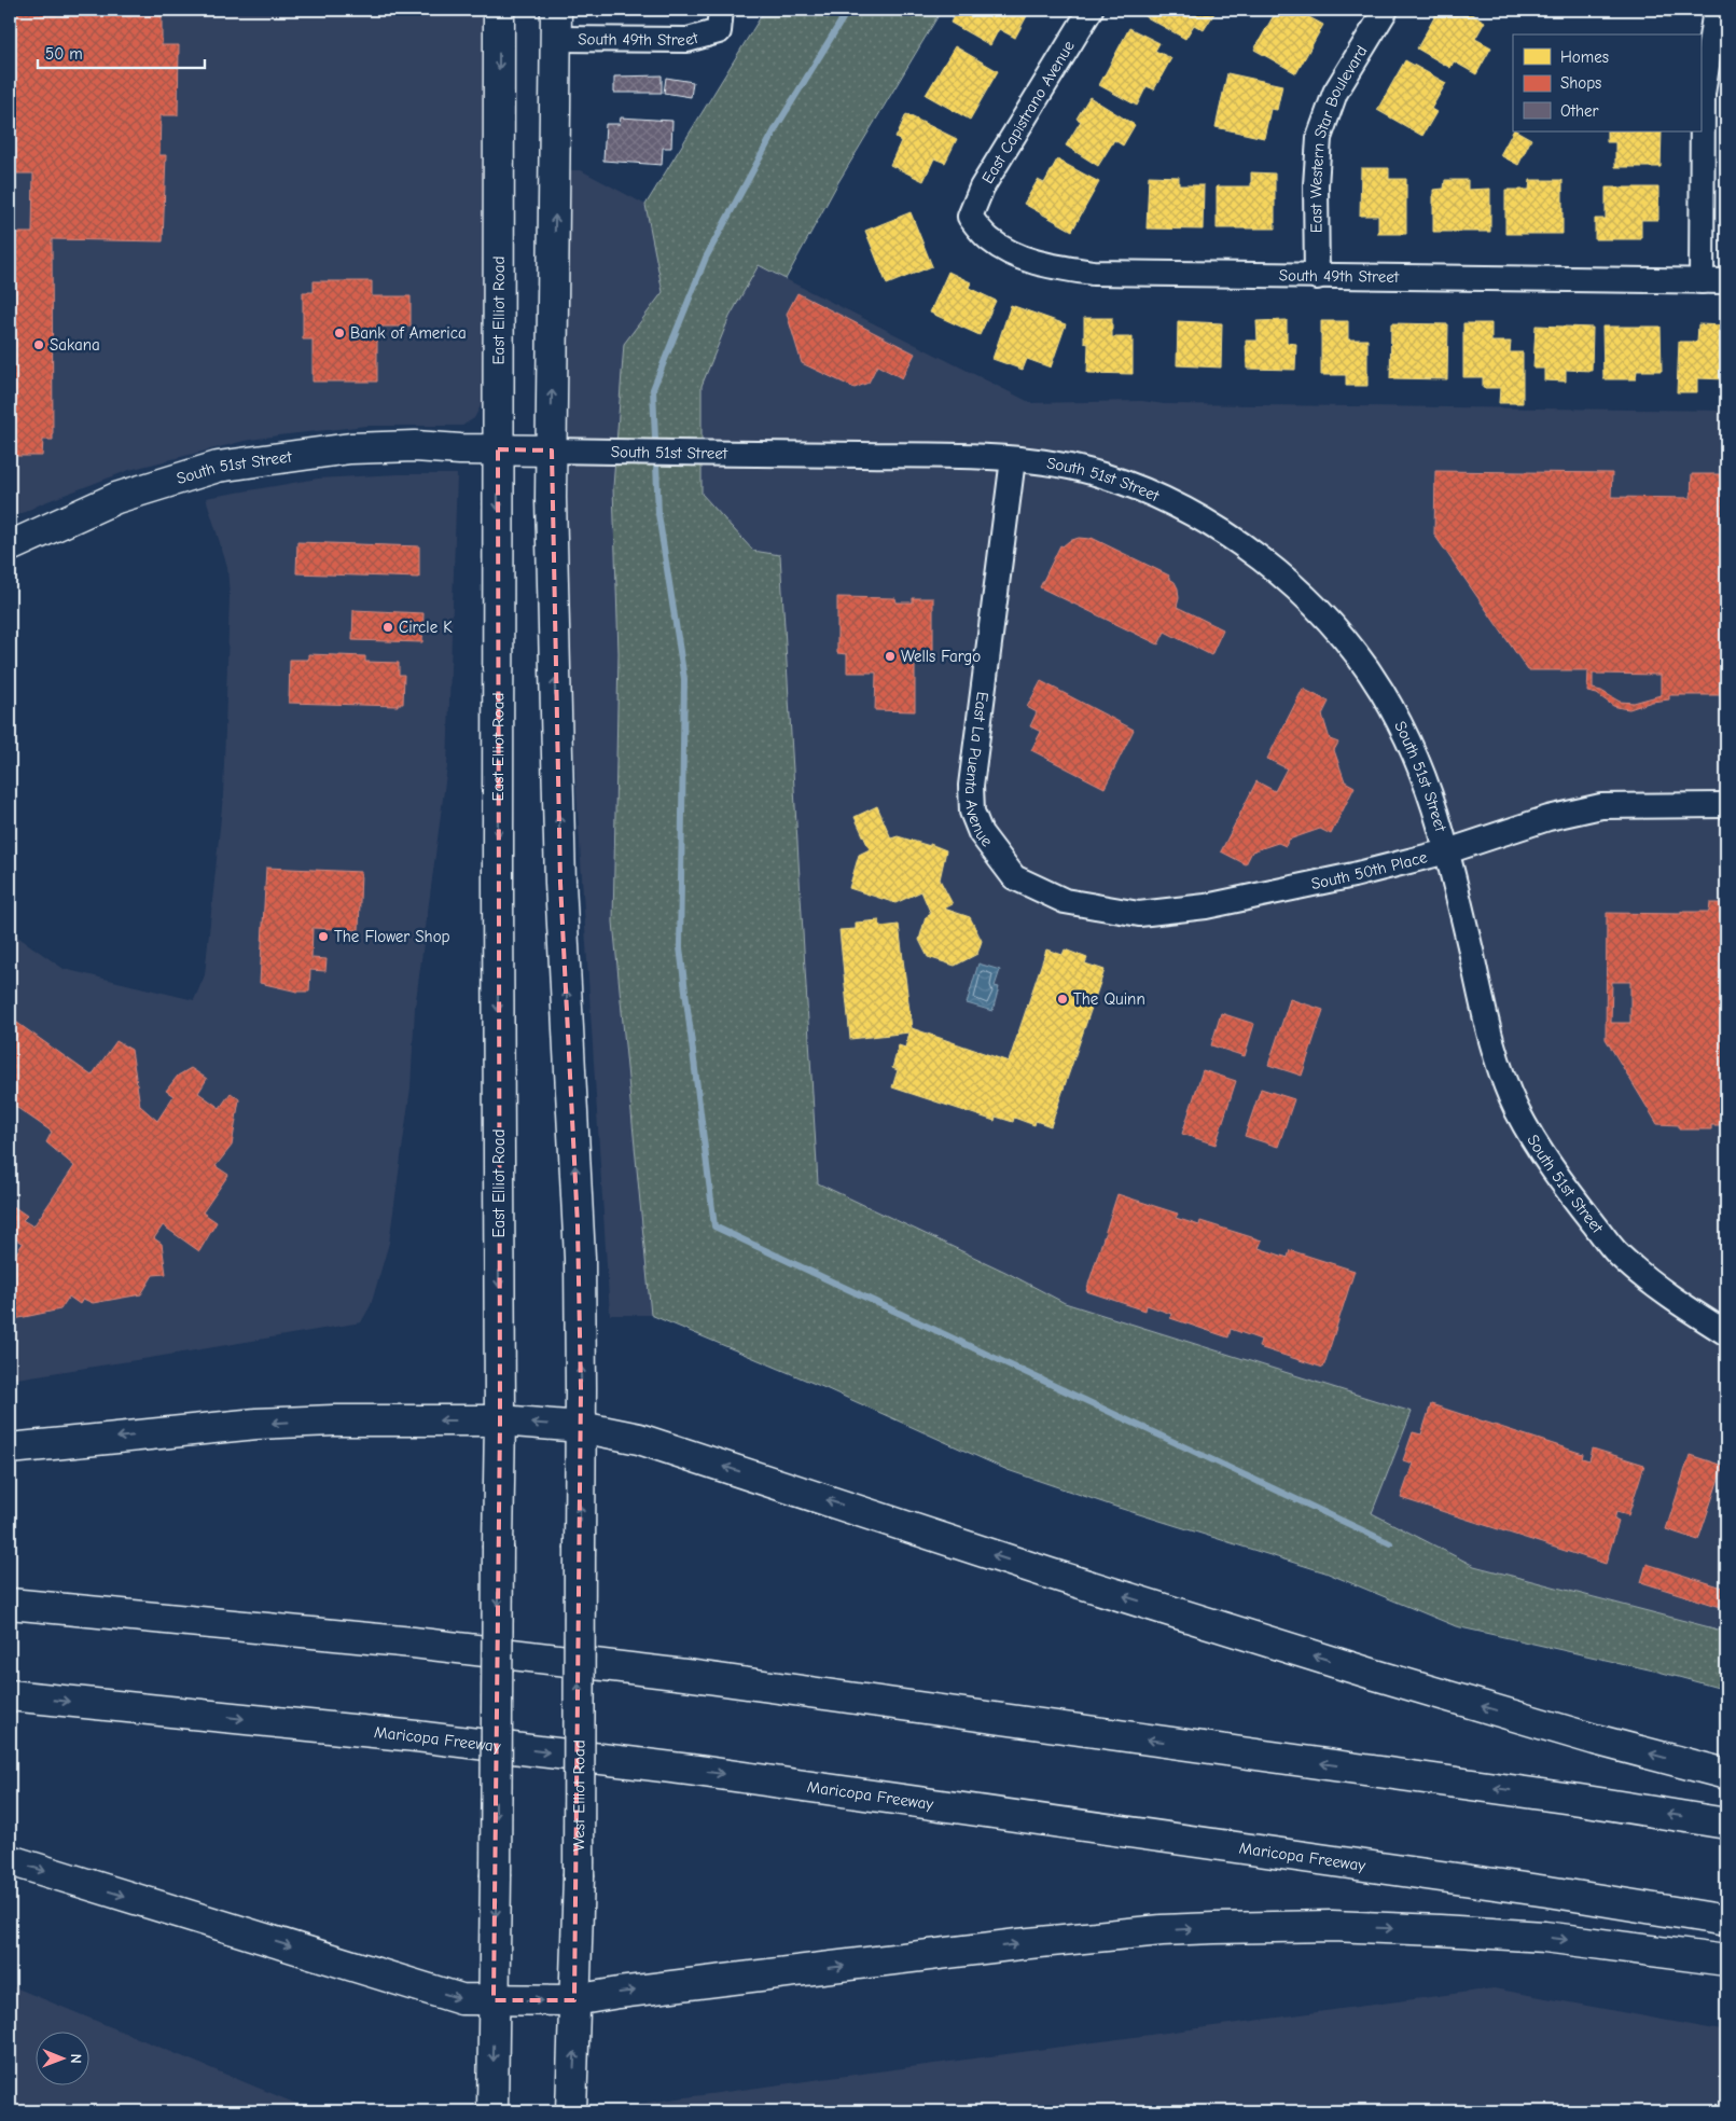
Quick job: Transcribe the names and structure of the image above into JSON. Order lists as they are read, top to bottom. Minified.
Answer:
{"streets":{"main road":["East Elliot Road","South 51st Street","Maricopa Freeway","West Elliot Road"],"street":["South 49th Street","East Capistrano Avenue","East Western Star Boulevard","East La Puenta Avenue","South 50th Place"]},"crossings":[["South 49th Street","East Capistrano Avenue"],["South 49th Street","East Western Star Boulevard"],["East Elliot Road","South 51st Street"],["South 51st Street","East La Puenta Avenue"],["South 51st Street","South 50th Place"],["East La Puenta Avenue","South 50th Place"]],"one_way":["West Elliot Road"],"places":["Bank of America","Sakana","Circle K","Wells Fargo","The Flower Shop","The Quinn"],"legend":["Homes","Shops","Other"],"scale_bar":"50 m","north":"right"}
